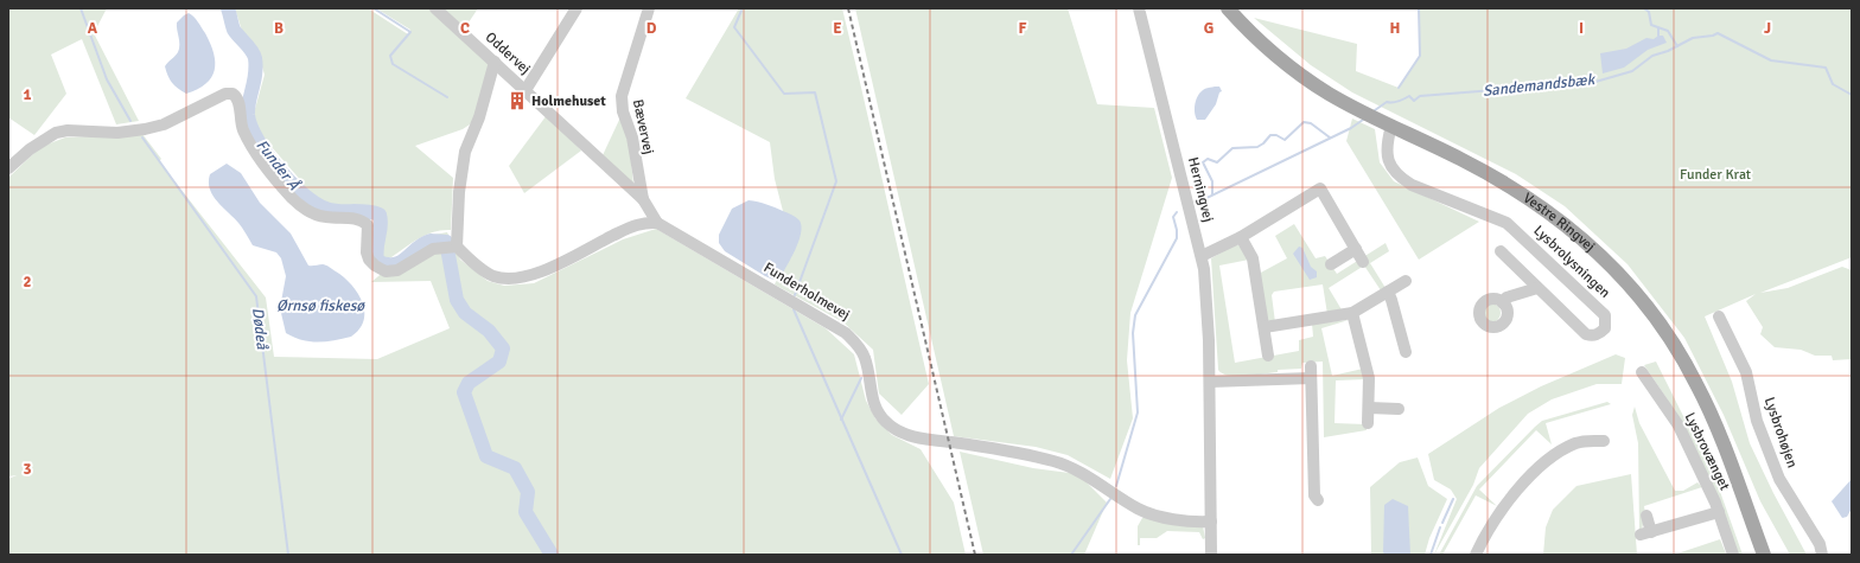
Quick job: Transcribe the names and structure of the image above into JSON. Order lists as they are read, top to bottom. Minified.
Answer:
{"streets":{"main road":["Vestre Ringvej"],"street":["Oddervej","Bævervej","Herningvej","Lysbrolysningen","Funderholmevej","Lysbrohøjen","Lysbrovænget"]},"crossings":[["Oddervej","Bævervej"],["Bævervej","Funderholmevej"],["Herningvej","Funderholmevej"],["Vestre Ringvej","Lysbrolysningen"]],"water":["Sandemandsbæk","Funder Å","Ørnsø fiskesø","Dødeå"],"parks":["Funder Krat"],"places":{"building":["Holmehuset"]},"grid":{"columns":["A","B","C","D","E","F","G","H","I","J"],"rows":["1","2","3"]}}
